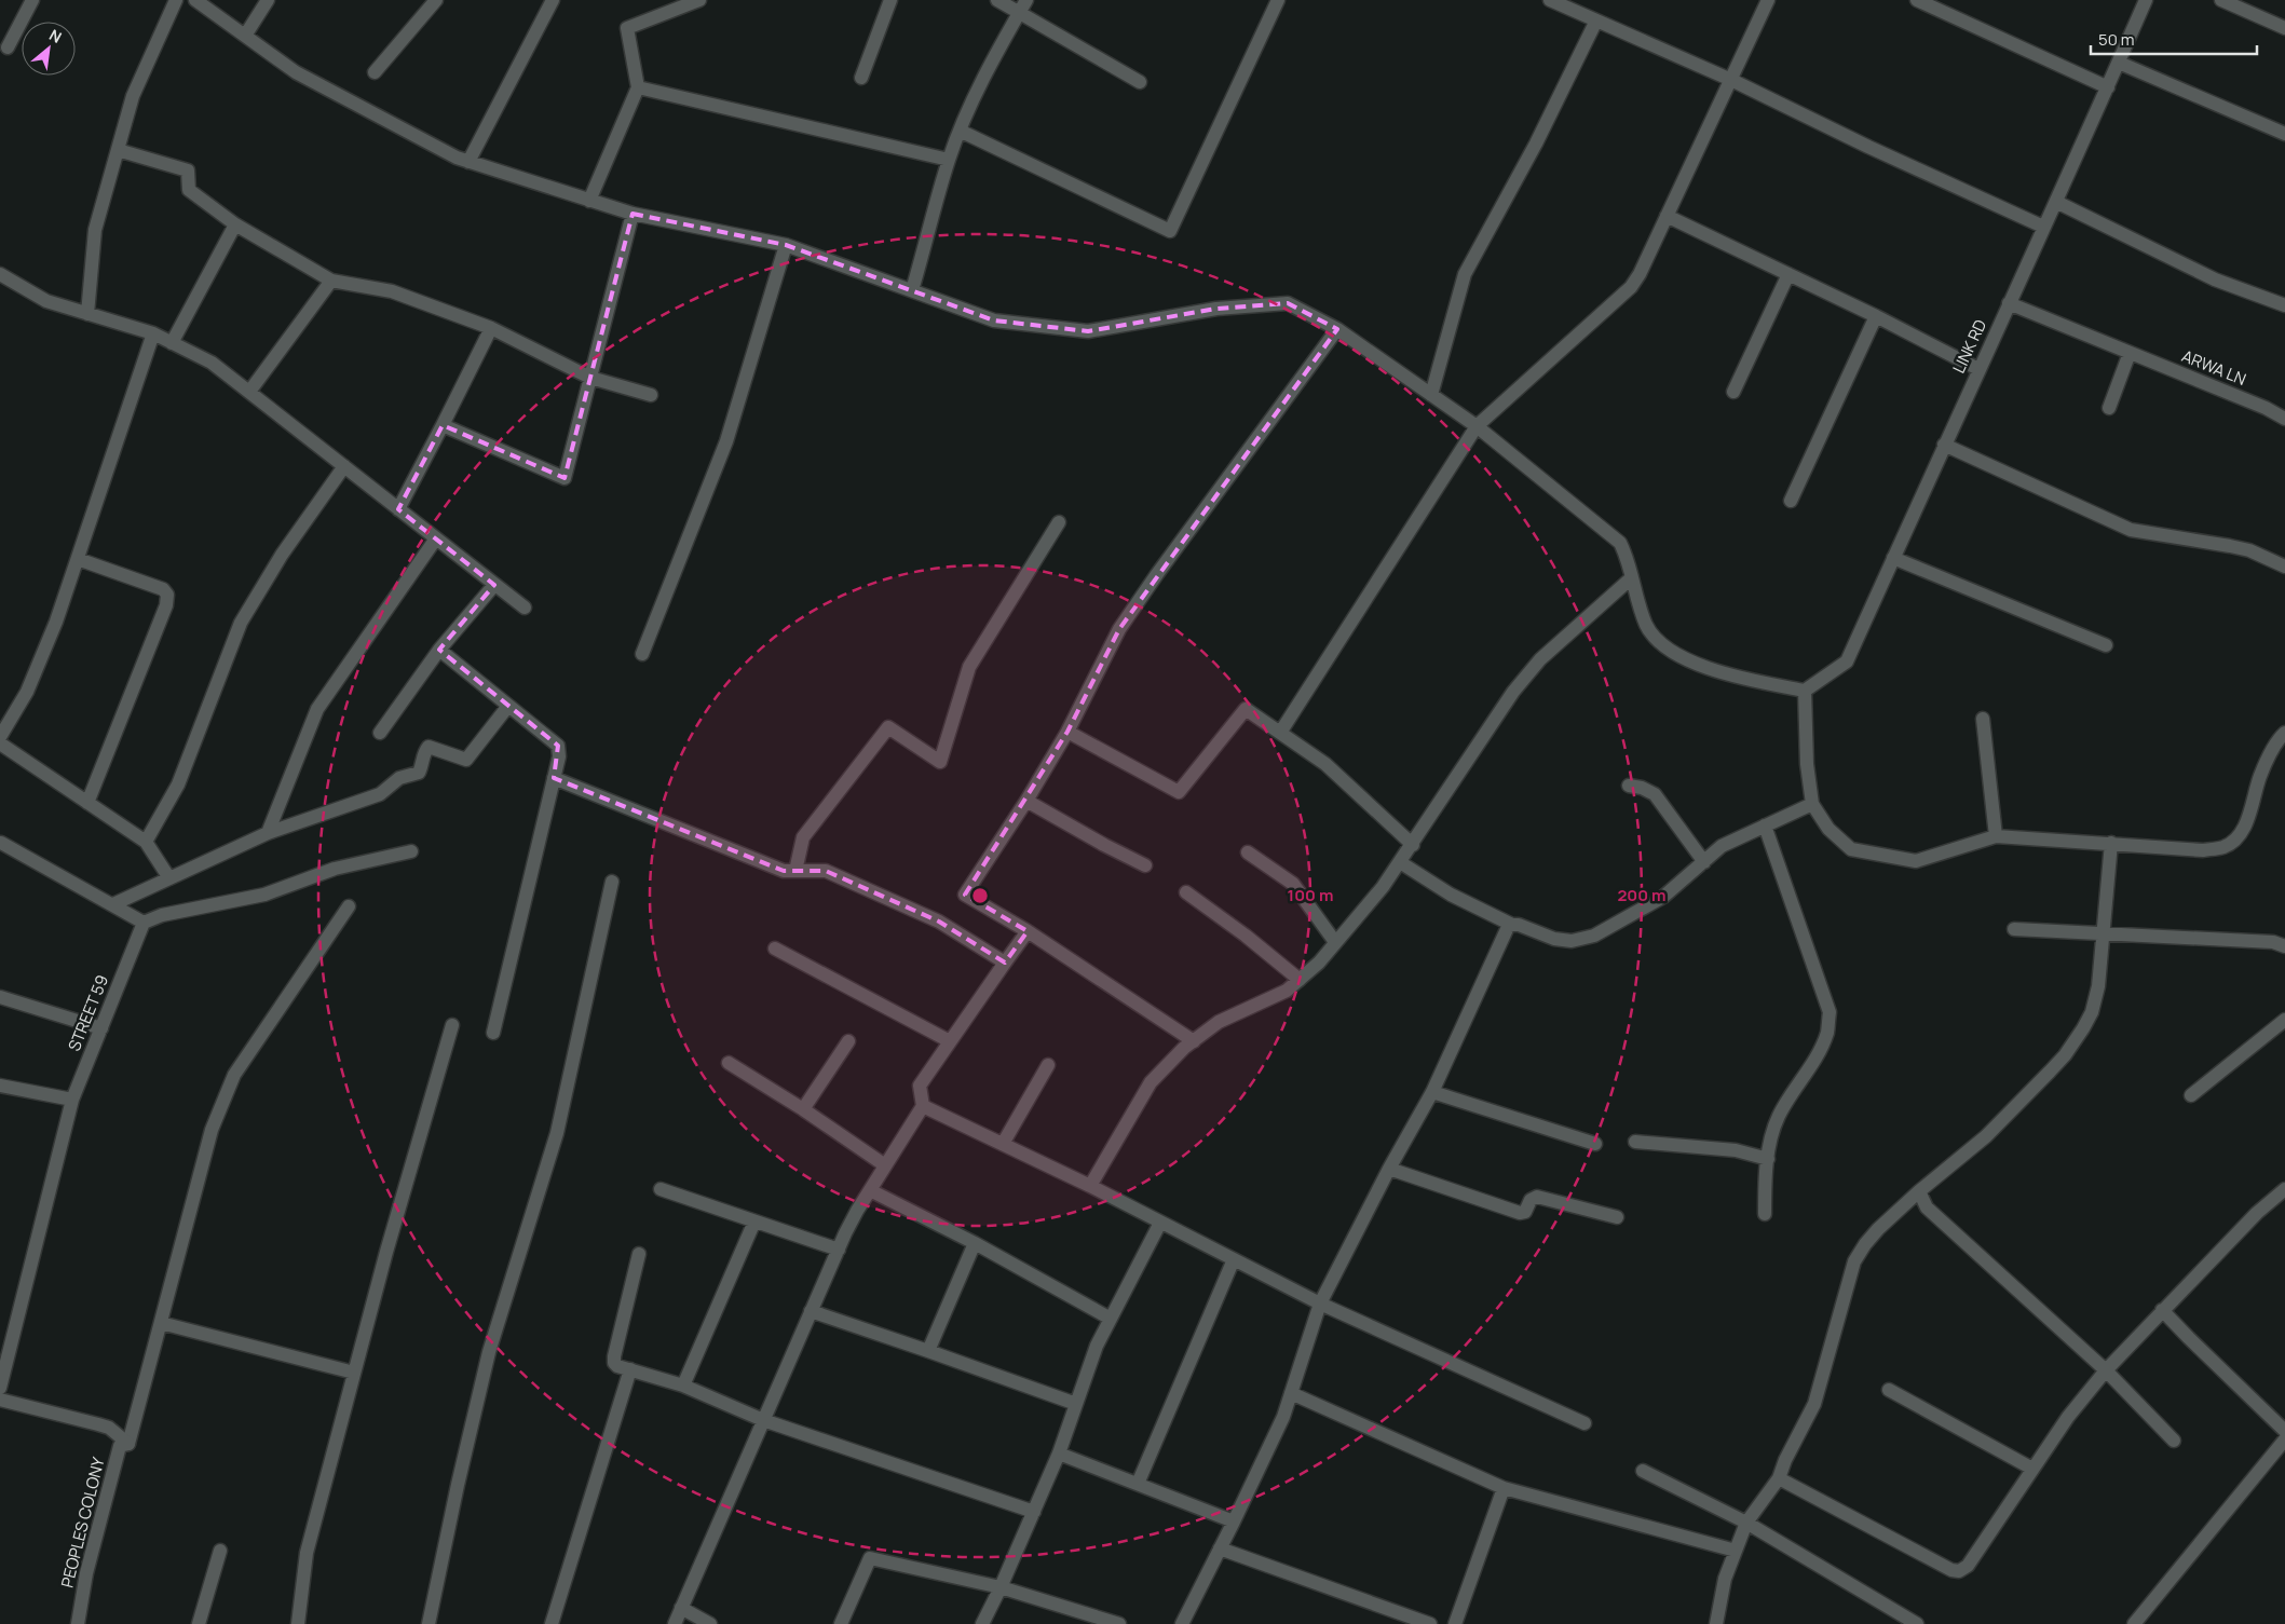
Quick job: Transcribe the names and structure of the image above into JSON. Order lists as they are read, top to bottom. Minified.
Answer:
{"streets":{"street":["LINK RD","ARWA LN","STREET 59","PEOPLES COLONY"]},"crossings":[["LINK RD","ARWA LN"]],"scale_bar":"50 m","north":"top right","rings":["100 m","200 m"]}
